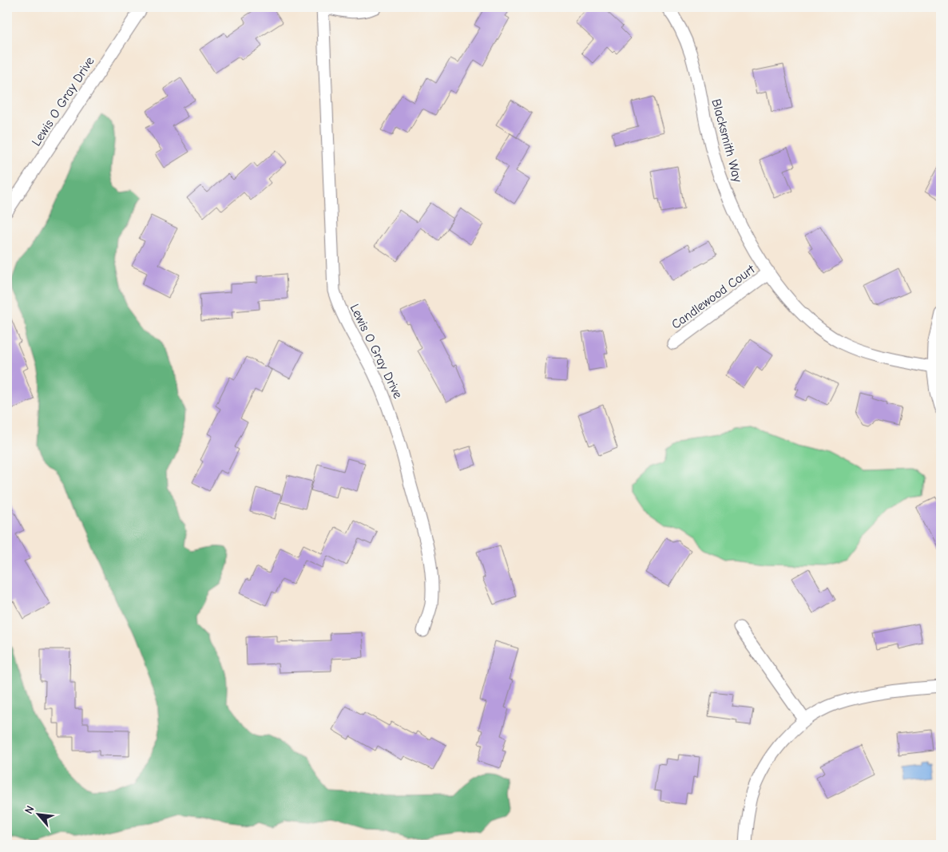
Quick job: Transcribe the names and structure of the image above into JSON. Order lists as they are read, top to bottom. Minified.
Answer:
{"streets":{"street":["Lewis O Gray Drive","Blacksmith Way","Candlewood Court"]},"crossings":[["Blacksmith Way","Candlewood Court"]],"north":"top left"}
